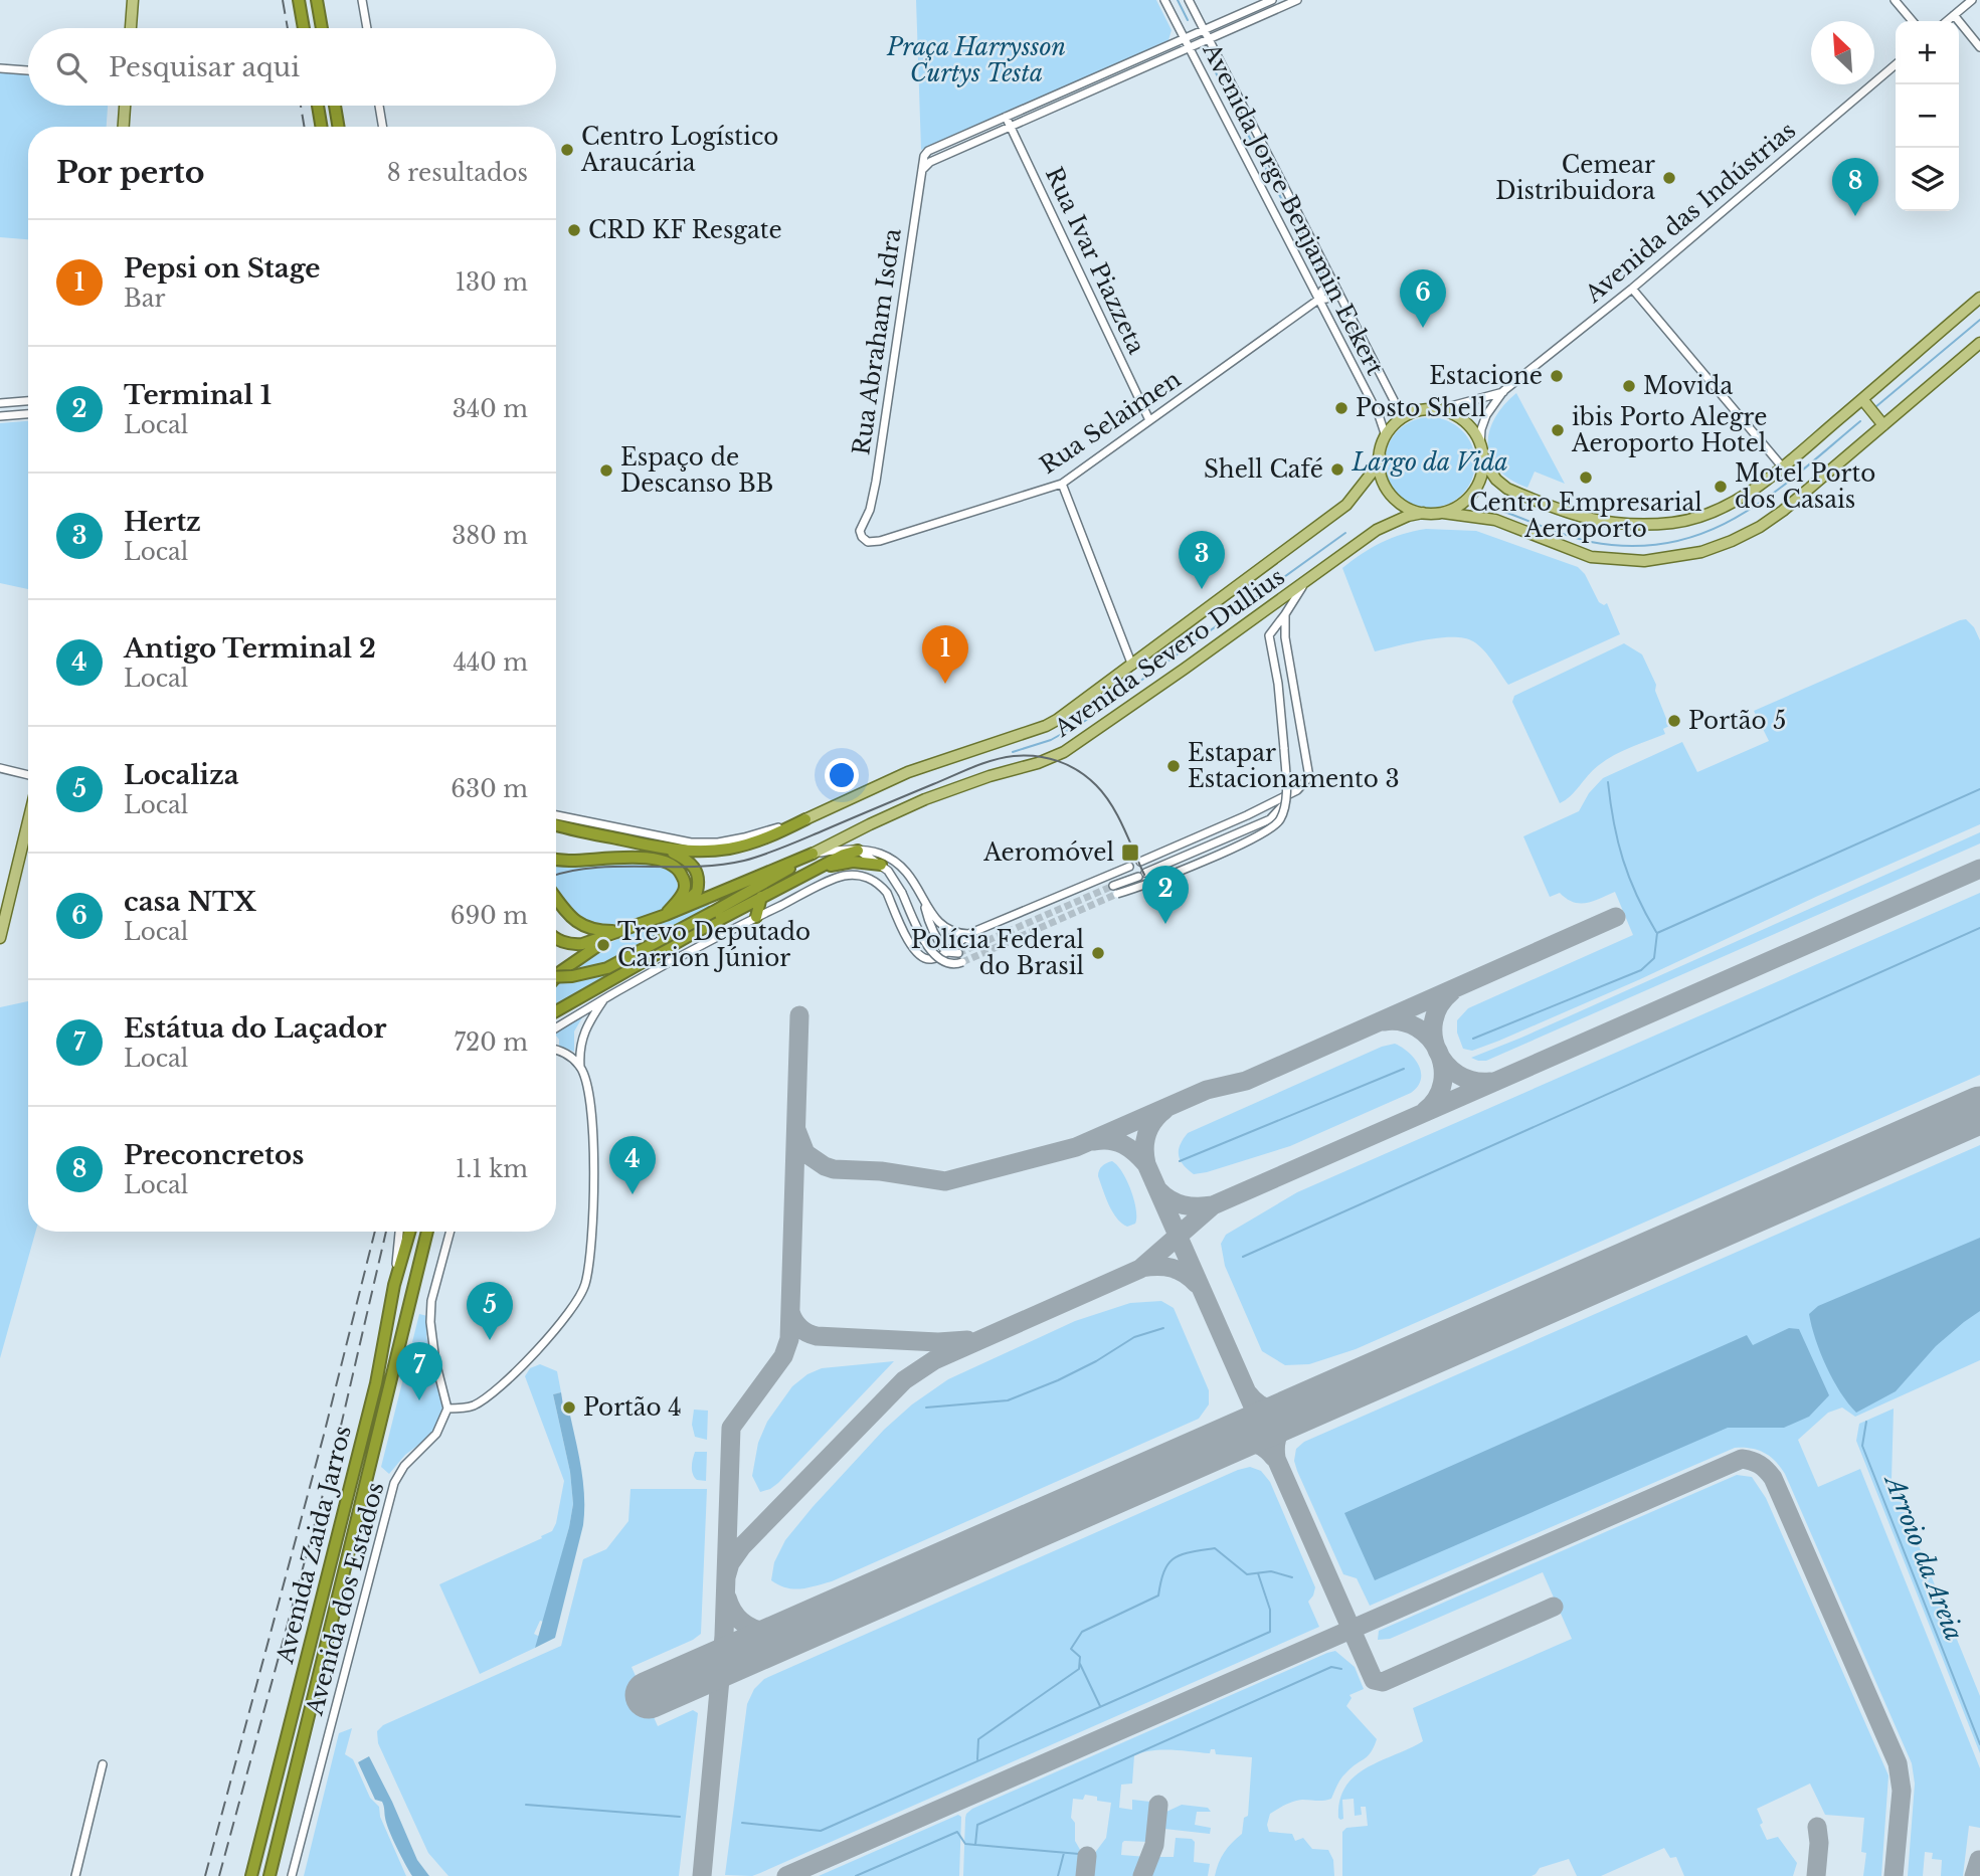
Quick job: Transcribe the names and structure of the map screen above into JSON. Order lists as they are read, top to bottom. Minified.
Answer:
{"streets":{"highway":["Avenida Zaida Jarros"],"main road":["Avenida Severo Dullius"],"street":["Avenida Jorge Benjamin Eckert","Avenida das Indústrias","Rua Ivar Piazzeta","Rua Abraham Isdra","Rua Selaimen","Avenida dos Estados"]},"crossings":[["Avenida Jorge Benjamin Eckert","Avenida das Indústrias"],["Avenida Jorge Benjamin Eckert","Rua Selaimen"],["Avenida Jorge Benjamin Eckert","Avenida Severo Dullius"],["Avenida das Indústrias","Avenida Severo Dullius"],["Rua Ivar Piazzeta","Rua Abraham Isdra"],["Rua Ivar Piazzeta","Rua Selaimen"],["Rua Abraham Isdra","Rua Selaimen"]],"water":["Arroio da Areia"],"parks":["Praça Harrysson Curtys Testa","Largo da Vida"],"places":{"other":["Centro Logístico Araucária","Cemear Distribuidora","CRD KF Resgate","Estacione","Movida","Posto Shell","ibis Porto Alegre Aeroporto Hotel","Shell Café","Espaço de Descanso BB","Centro Empresarial Aeroporto","Motel Porto dos Casais","Portão 5","Estapar Estacionamento 3","Trevo Deputado Carrion Júnior","Polícia Federal do Brasil","Portão 4"],"transit":["Aeromóvel"]},"north":"top left","page":{"map_buttons":["+","−"],"search":"Pesquisar aqui","heading":["Por perto","8 resultados"],"pins":["8","6","3","1","2","4","5","7"],"list":[{"mark":"1","name":"Pepsi on Stage","note":"Bar","value":"130 m"},{"mark":"2","name":"Terminal 1","note":"Local","value":"340 m"},{"mark":"3","name":"Hertz","note":"Local","value":"380 m"},{"mark":"4","name":"Antigo Terminal 2","note":"Local","value":"440 m"},{"mark":"5","name":"Localiza","note":"Local","value":"630 m"},{"mark":"6","name":"casa NTX","note":"Local","value":"690 m"},{"mark":"7","name":"Estátua do Laçador","note":"Local","value":"720 m"},{"mark":"8","name":"Preconcretos","note":"Local","value":"1.1 km"}]}}
